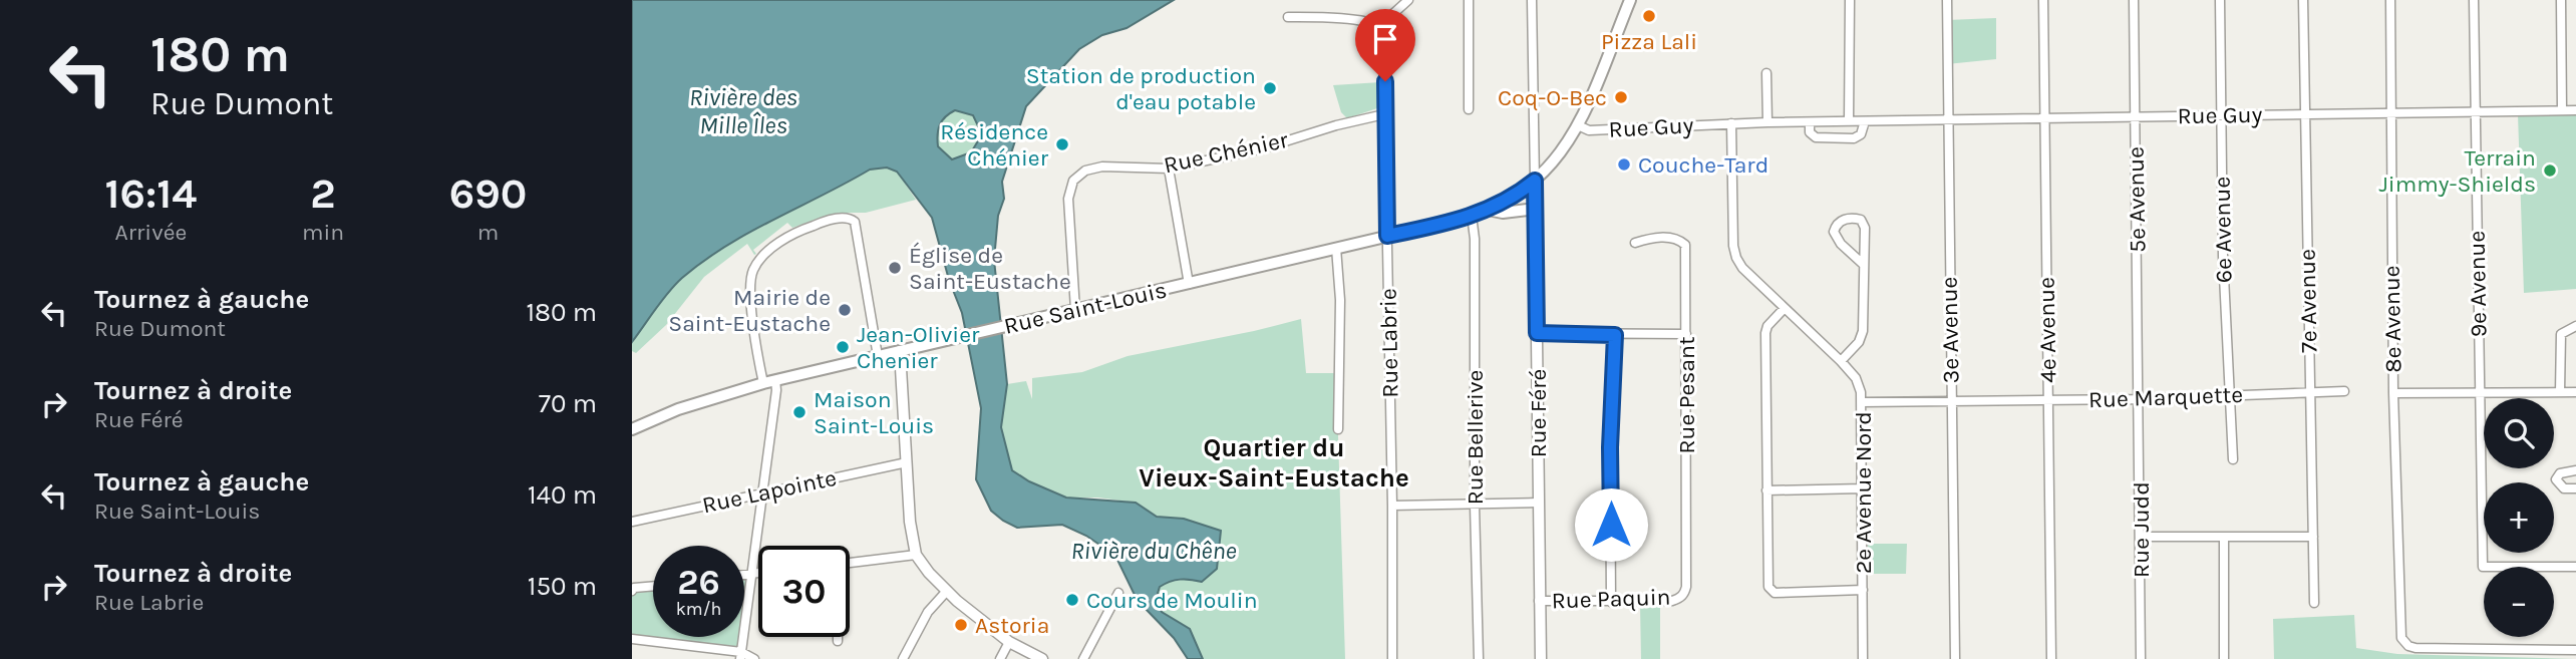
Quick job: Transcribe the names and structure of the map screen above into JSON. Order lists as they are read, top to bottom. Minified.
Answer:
{"streets":{"main road":["Rue Saint-Louis"],"street":["Rue Guy","Rue Chénier","5e Avenue","6e Avenue","9e Avenue","7e Avenue","8e Avenue","3e Avenue","4e Avenue","Rue Labrie","Rue Pesant","Rue Marquette","Rue Féré","Rue Bellerive","Rue Lapointe","2e Avenue Nord","Rue Judd","Rue Paquin"]},"crossings":[["Rue Guy","5e Avenue"],["Rue Guy","6e Avenue"],["Rue Guy","9e Avenue"],["Rue Guy","7e Avenue"],["Rue Guy","Rue Saint-Louis"],["Rue Guy","8e Avenue"],["Rue Guy","3e Avenue"],["Rue Guy","4e Avenue"],["Rue Guy","2e Avenue Nord"],["Rue Chénier","Rue Saint-Louis"],["Rue Chénier","Rue Labrie"],["5e Avenue","Rue Marquette"],["5e Avenue","Rue Judd"],["6e Avenue","Rue Marquette"],["7e Avenue","Rue Marquette"],["Rue Saint-Louis","Rue Labrie"],["Rue Saint-Louis","Rue Féré"],["Rue Saint-Louis","Rue Bellerive"],["3e Avenue","Rue Marquette"],["4e Avenue","Rue Marquette"],["Rue Pesant","Rue Paquin"],["Rue Marquette","2e Avenue Nord"],["Rue Marquette","Rue Judd"],["Rue Féré","Rue Paquin"]],"districts":["Quartier du Vieux-Saint-Eustache"],"water":["Rivière des Mille Îles","Rivière du Chêne"],"places":["Pizza Lali","Station de production d'eau potable","Coq-O-Bec","Résidence Chénier","Couche-Tard","Terrain Jimmy-Shields","Église de Saint-Eustache","Mairie de Saint-Eustache","Jean-Olivier Chenier","Maison Saint-Louis","Cours de Moulin","Astoria"],"page":{"turn":["180 m","Rue Dumont"],"eta":["16:14","Arrivée","2","min","690","m"],"list":[{"name":"Tournez à gauche","note":"Rue Dumont","value":"180 m"},{"name":"Tournez à droite","note":"Rue Féré","value":"70 m"},{"name":"Tournez à gauche","note":"Rue Saint-Louis","value":"140 m"},{"name":"Tournez à droite","note":"Rue Labrie","value":"150 m"}],"map_buttons":["+","−"],"speed":"26 km/h","limit":"30"}}
